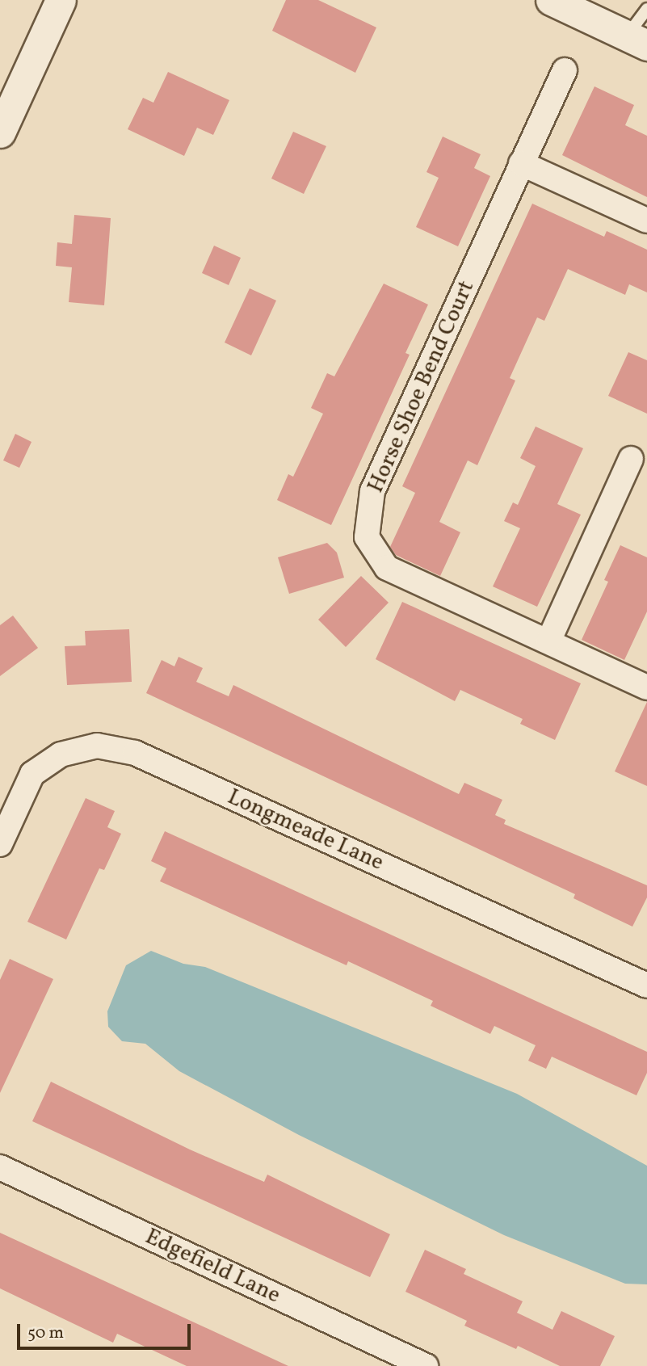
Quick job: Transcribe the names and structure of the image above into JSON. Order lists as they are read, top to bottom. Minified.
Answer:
{"streets":{"street":["Horse Shoe Bend Court","Longmeade Lane","Edgefield Lane"]},"scale_bar":"50 m"}
